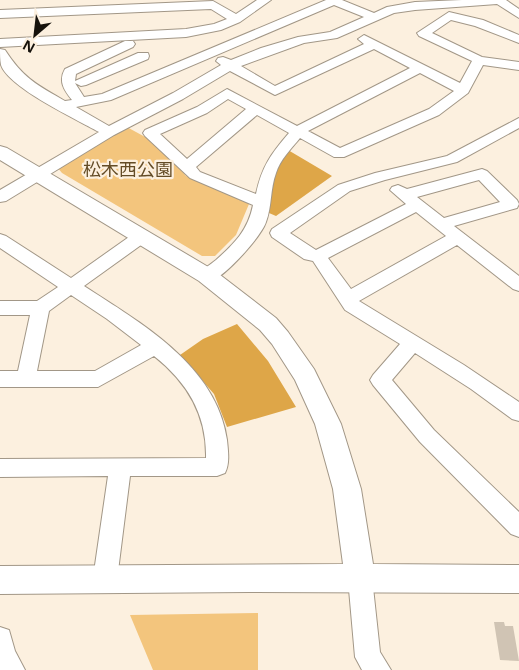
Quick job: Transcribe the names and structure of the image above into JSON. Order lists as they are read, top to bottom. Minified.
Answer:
{"parks":["松木西公園"],"north":"bottom left"}
